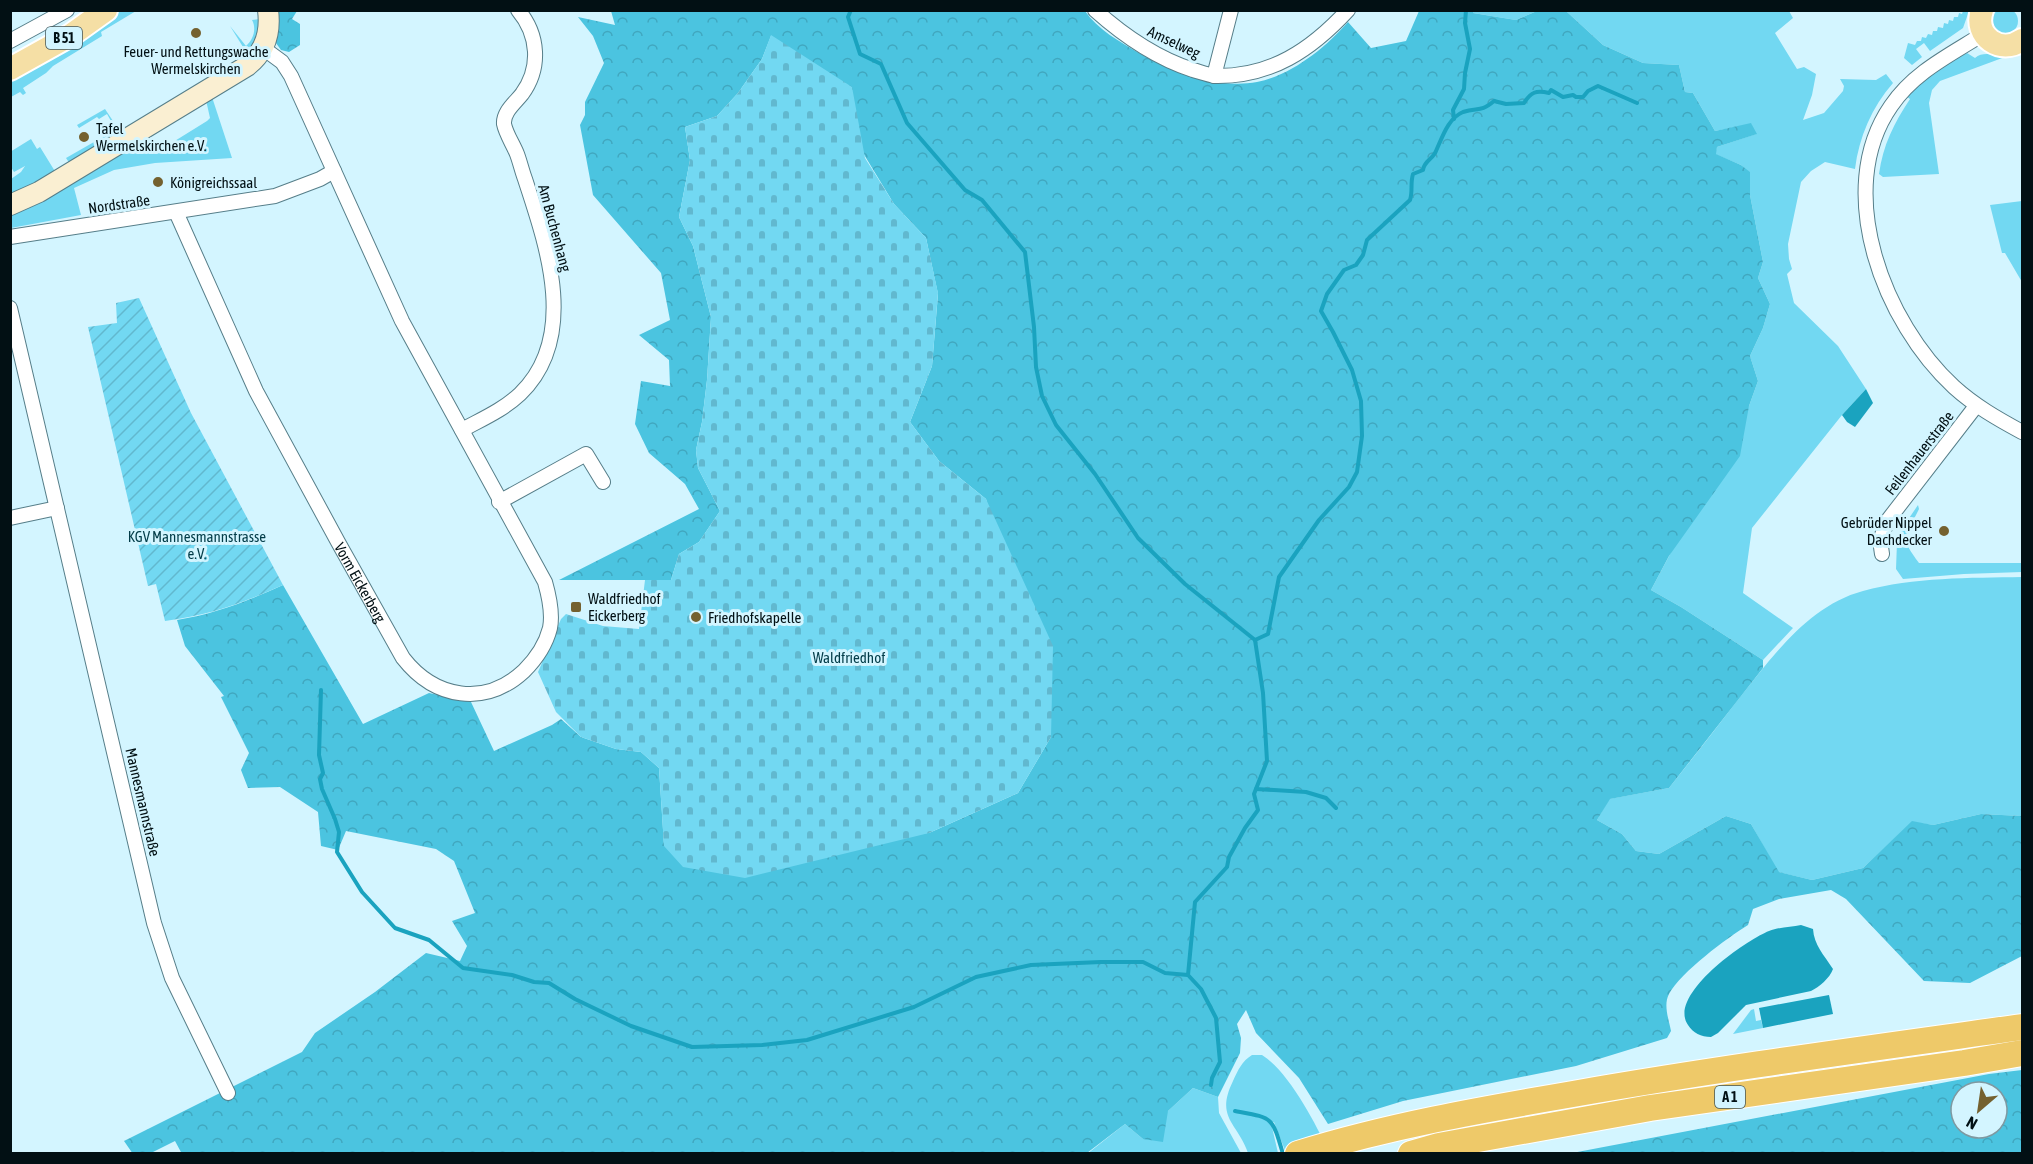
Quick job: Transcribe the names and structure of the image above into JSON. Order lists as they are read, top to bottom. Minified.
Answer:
{"streets":{"highway":["A 1"],"main road":["B 51"],"street":["Amselweg","Nordstraße","Am Buchenhang","Feilenhauerstraße","Vorm Eickerberg","Mannesmannstraße"]},"crossings":[["Nordstraße","Vorm Eickerberg"],["Am Buchenhang","Vorm Eickerberg"]],"parks":["KGV Mannesmannstrasse e.V.","Waldfriedhof"],"places":{"other":["Feuer- und Rettungswache Wermelskirchen","Tafel Wermelskirchen e.V.","Königreichssaal","Gebrüder Nippel Dachdecker","Friedhofskapelle"],"transit":["Waldfriedhof Eickerberg"]},"north":"bottom left"}
